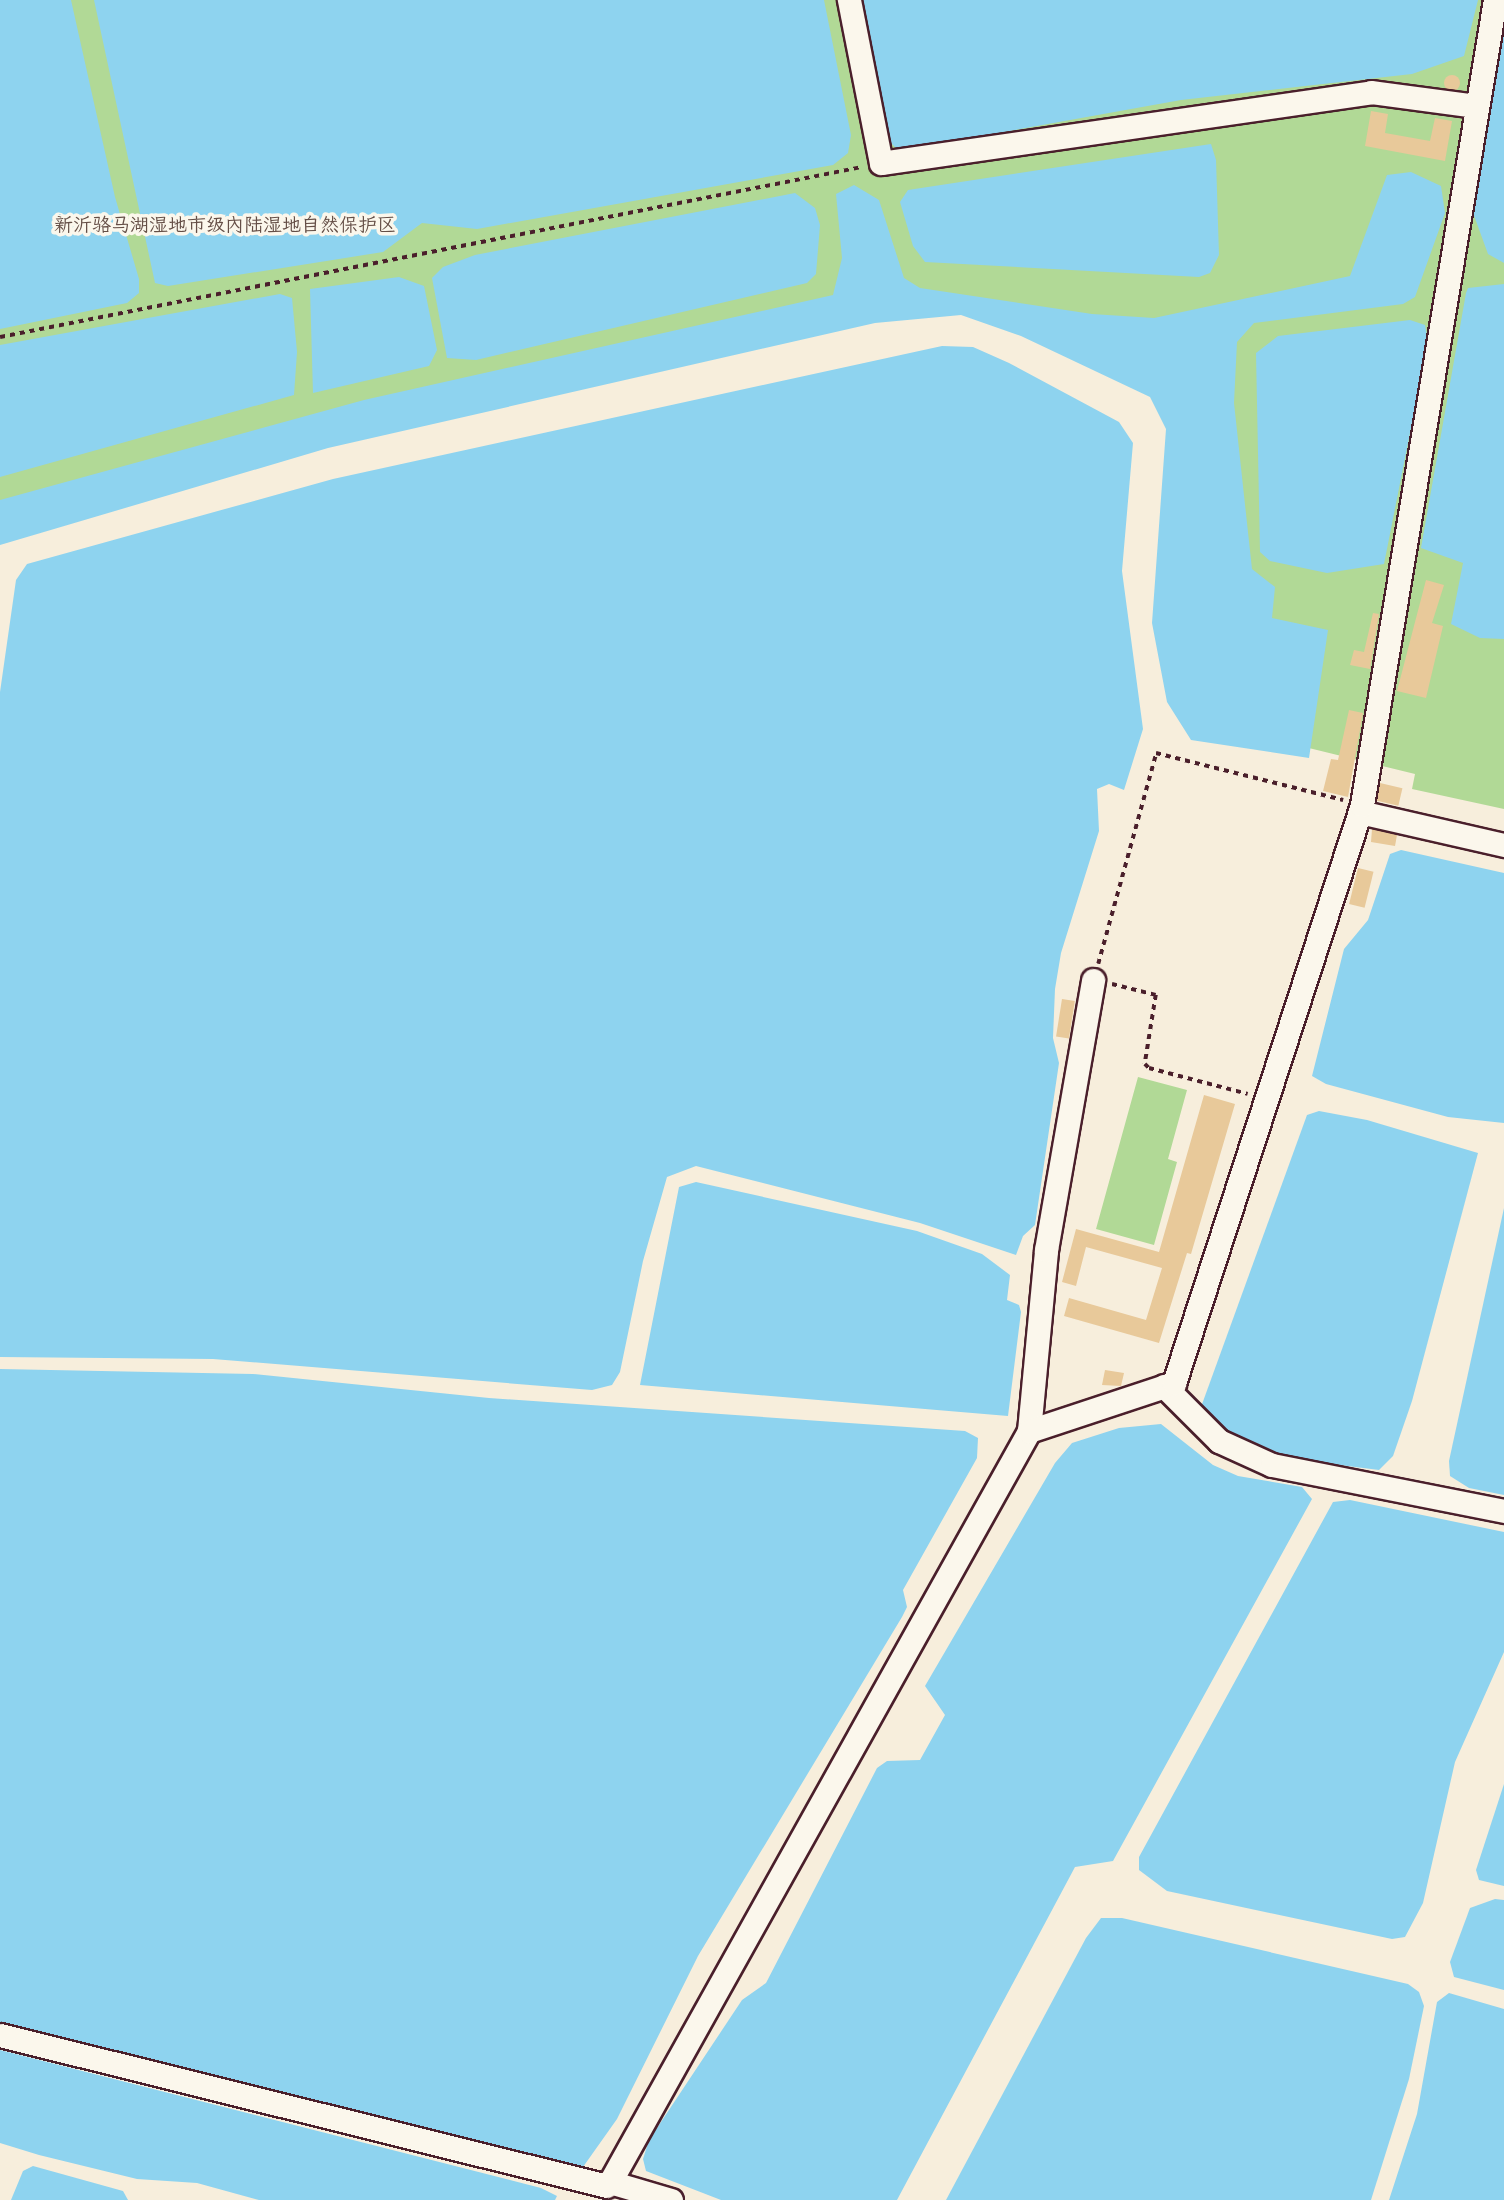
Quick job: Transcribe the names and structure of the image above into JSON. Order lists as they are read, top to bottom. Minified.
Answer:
{"parks":["新沂骆马湖湿地市级内陆湿地自然保护区"]}
